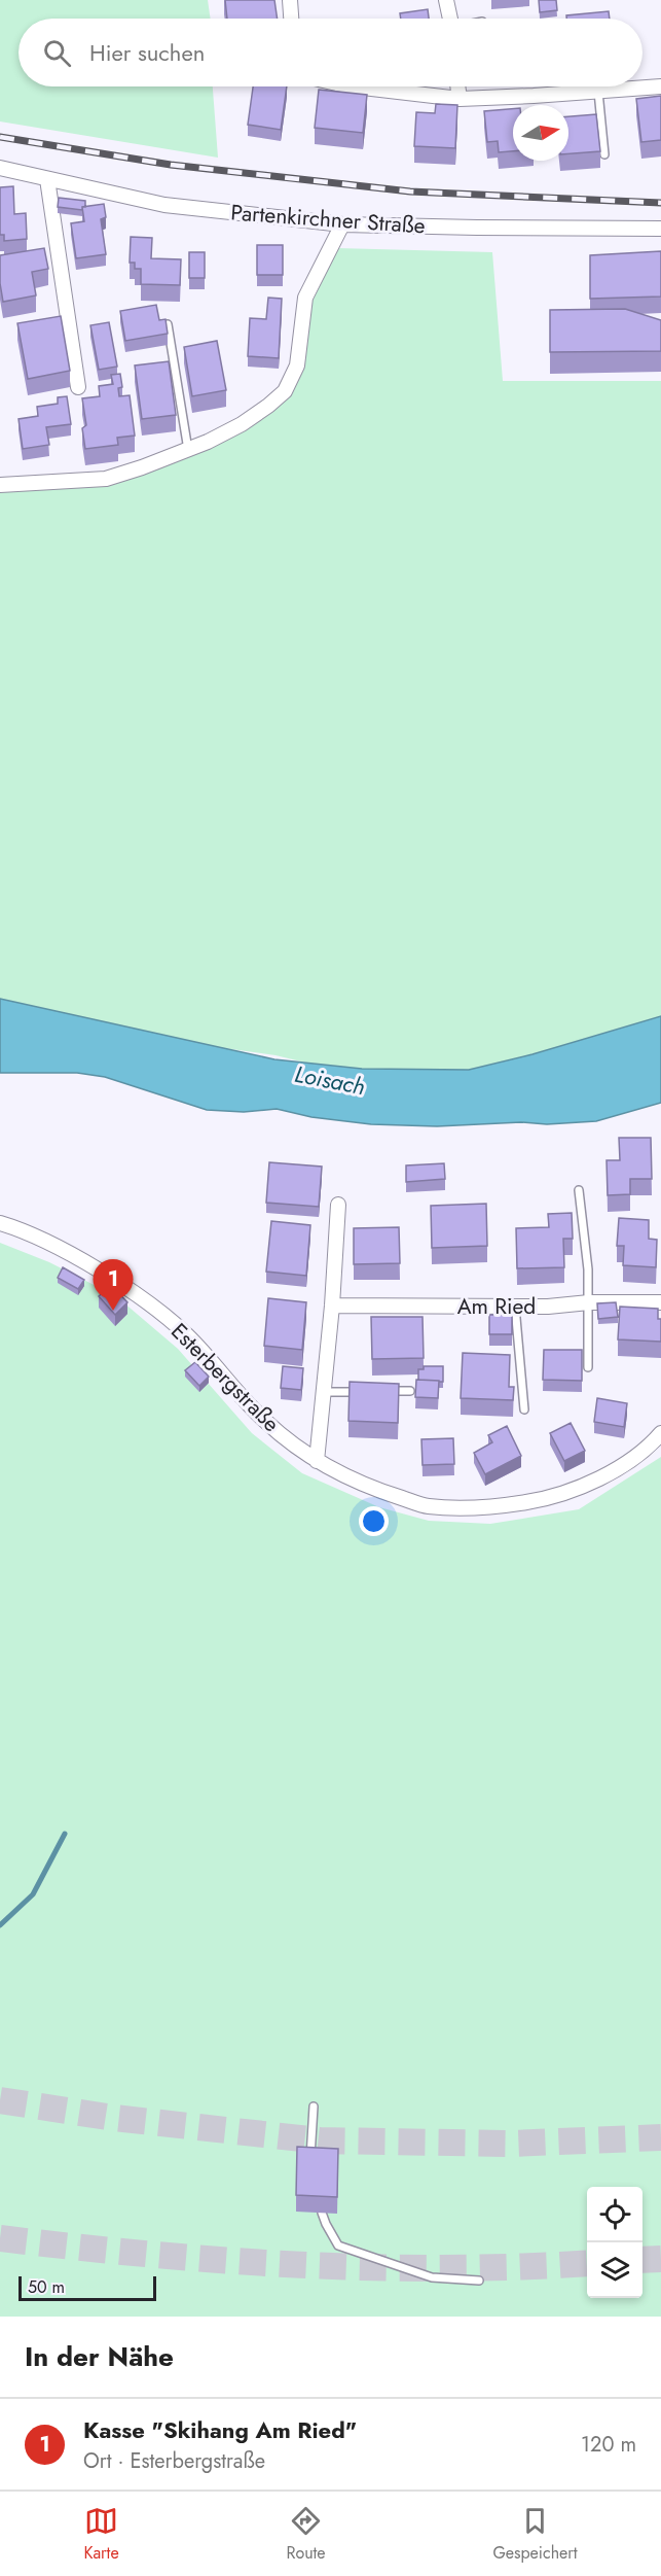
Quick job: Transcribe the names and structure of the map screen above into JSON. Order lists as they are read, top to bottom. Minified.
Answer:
{"streets":{"street":["Partenkirchner Straße","Am Ried","Esterbergstraße"]},"water":["Loisach"],"scale_bar":"50 m","north":"right","page":{"search":"Hier suchen","pins":"1","scale":"50 m","heading":"In der Nähe","list":[{"mark":"1","name":"Kasse \"Skihang Am Ried\"","note":"Ort · Esterbergstraße","value":"120 m"}],"nav":["Karte","Route","Gespeichert"]}}
